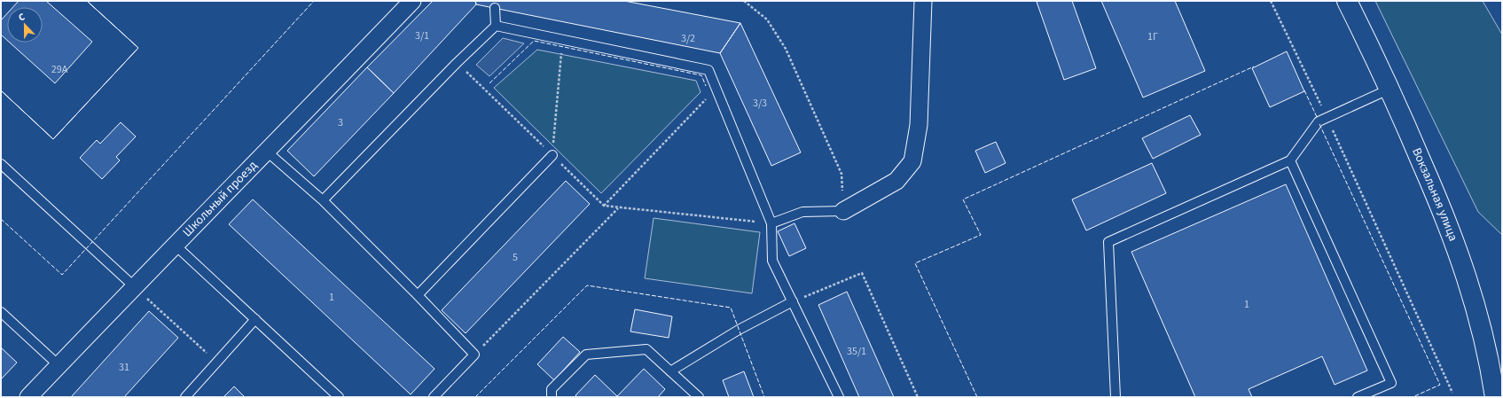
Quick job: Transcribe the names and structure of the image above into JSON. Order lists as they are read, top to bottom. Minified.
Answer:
{"streets":{"main road":["Вокзальная улица"],"street":["Школьный проезд"]},"house_numbers":["3/1","1Г","3/2","29А","3/3","3","5","1","1","35/1","31"],"north":"top"}
